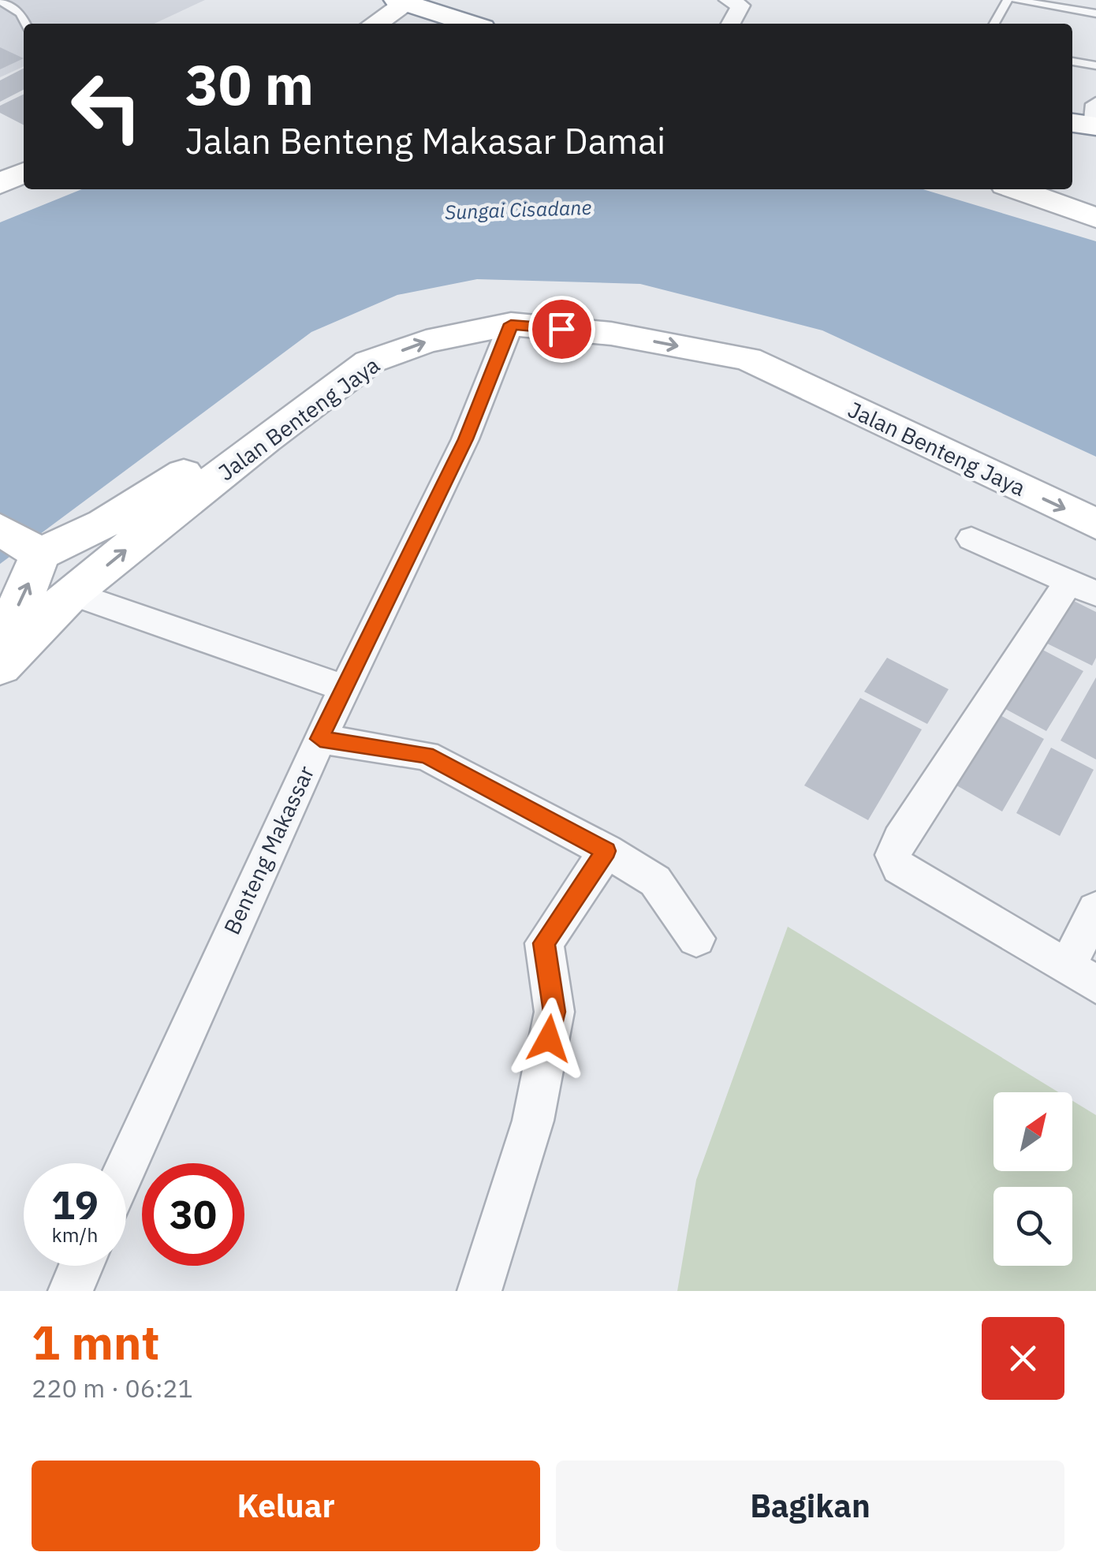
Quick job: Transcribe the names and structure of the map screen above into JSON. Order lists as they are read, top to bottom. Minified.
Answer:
{"streets":{"main road":["Jalan Benteng Jaya"],"street":["Benteng Makassar"]},"crossings":[["Jalan Benteng Jaya","Benteng Makassar"]],"water":["Sungai Cisadane"],"north":"top right","page":{"turn":["30 m","Jalan Benteng Makasar Damai"],"speed":"19 km/h","limit":"30","heading":["1 mnt","220 m · 06:21"],"buttons":["Keluar","Bagikan"]}}
